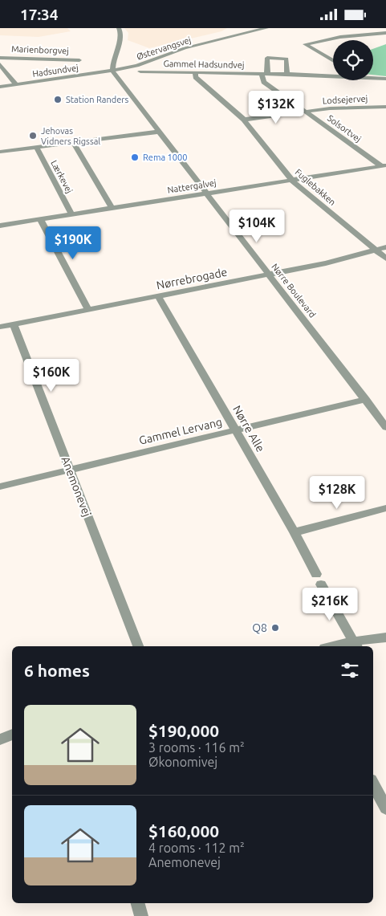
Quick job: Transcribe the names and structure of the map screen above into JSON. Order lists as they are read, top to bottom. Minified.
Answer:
{"streets":{"street":["Østervangsvej","Marienborgvej","Gammel Hadsundvej","Hadsundvej","Lodsejervej","Solsortvej","Lærkevej","Nattergalvej","Fuglebakken","Nørrebrogade","Nørre Boulevard","Nørre Alle","Gammel Lervang","Anemonevej"]},"crossings":[["Østervangsvej","Hadsundvej"],["Østervangsvej","Nørre Boulevard"],["Marienborgvej","Hadsundvej"],["Gammel Hadsundvej","Solsortvej"],["Gammel Hadsundvej","Fuglebakken"],["Hadsundvej","Nørre Boulevard"],["Lodsejervej","Solsortvej"],["Solsortvej","Nattergalvej"],["Lærkevej","Nattergalvej"],["Nattergalvej","Fuglebakken"],["Nattergalvej","Nørre Boulevard"],["Fuglebakken","Nørrebrogade"],["Nørrebrogade","Nørre Boulevard"],["Nørrebrogade","Nørre Alle"],["Nørrebrogade","Anemonevej"],["Nørre Boulevard","Gammel Lervang"],["Nørre Alle","Gammel Lervang"],["Gammel Lervang","Anemonevej"]],"places":["Station Randers","Jehovas Vidners Rigssal","Rema 1000","Q8"],"page":{"status":"17:34","price":["$132K","$104K","$190K","$160K","$128K","$216K"],"heading":"6 homes","list":[{"name":"$190,000","note":"3 rooms · 116 m² · Økonomivej"},{"name":"$160,000","note":"4 rooms · 112 m² · Anemonevej"}]}}
